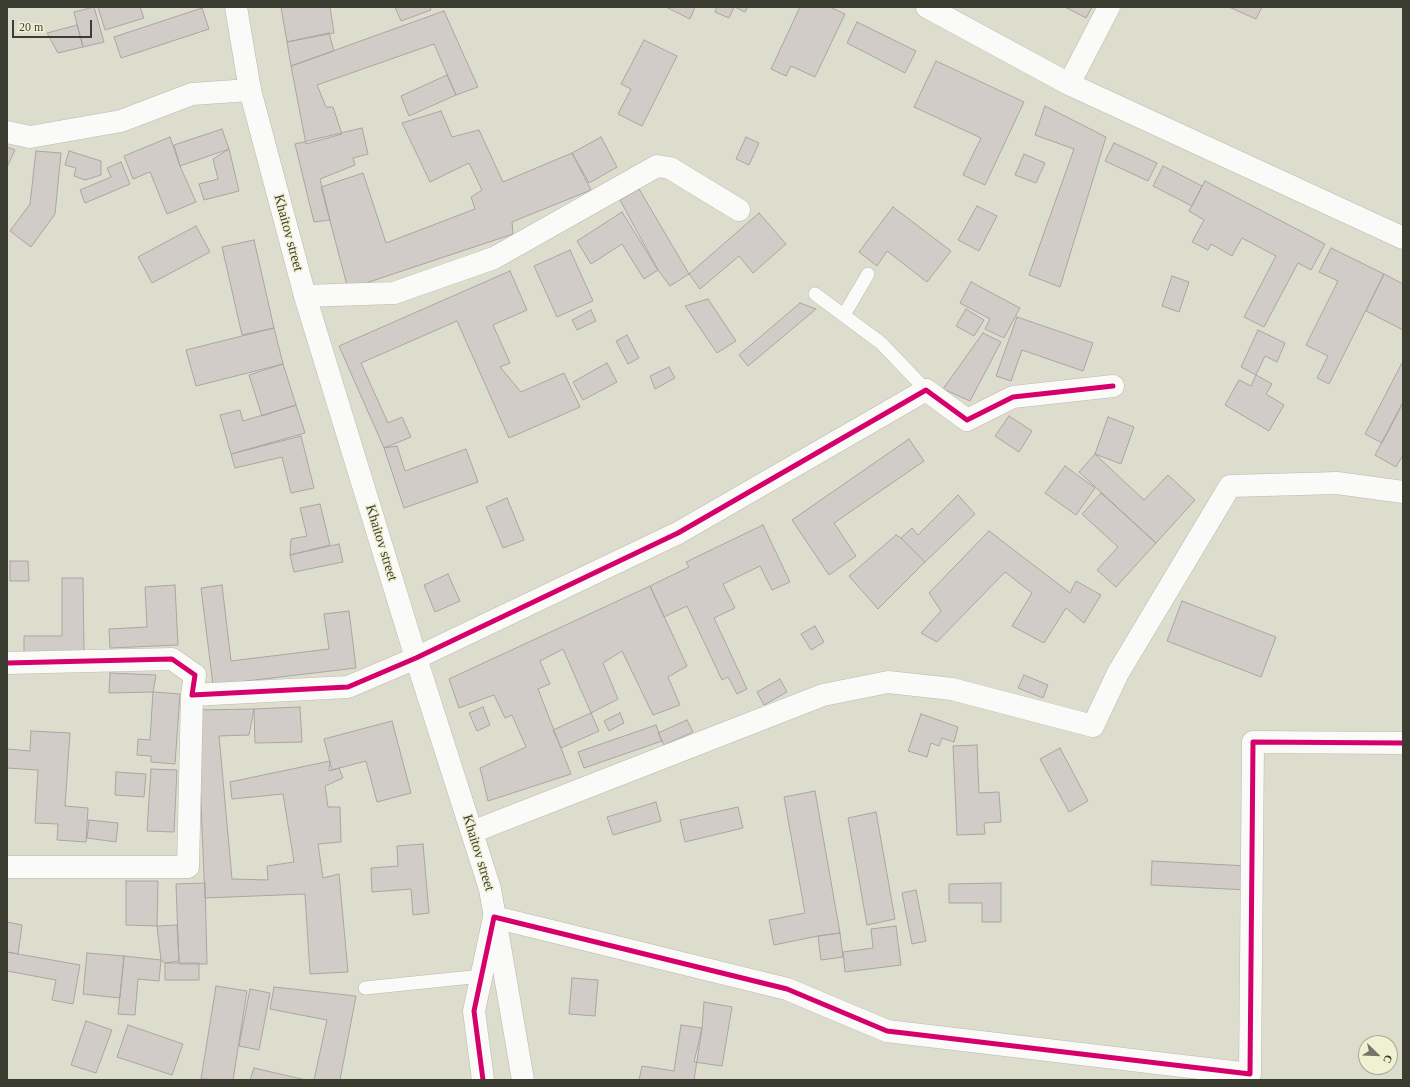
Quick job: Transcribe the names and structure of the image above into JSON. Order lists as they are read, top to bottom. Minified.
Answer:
{"streets":{"street":["Khaitov street"]},"scale_bar":"20 m","north":"bottom right"}
